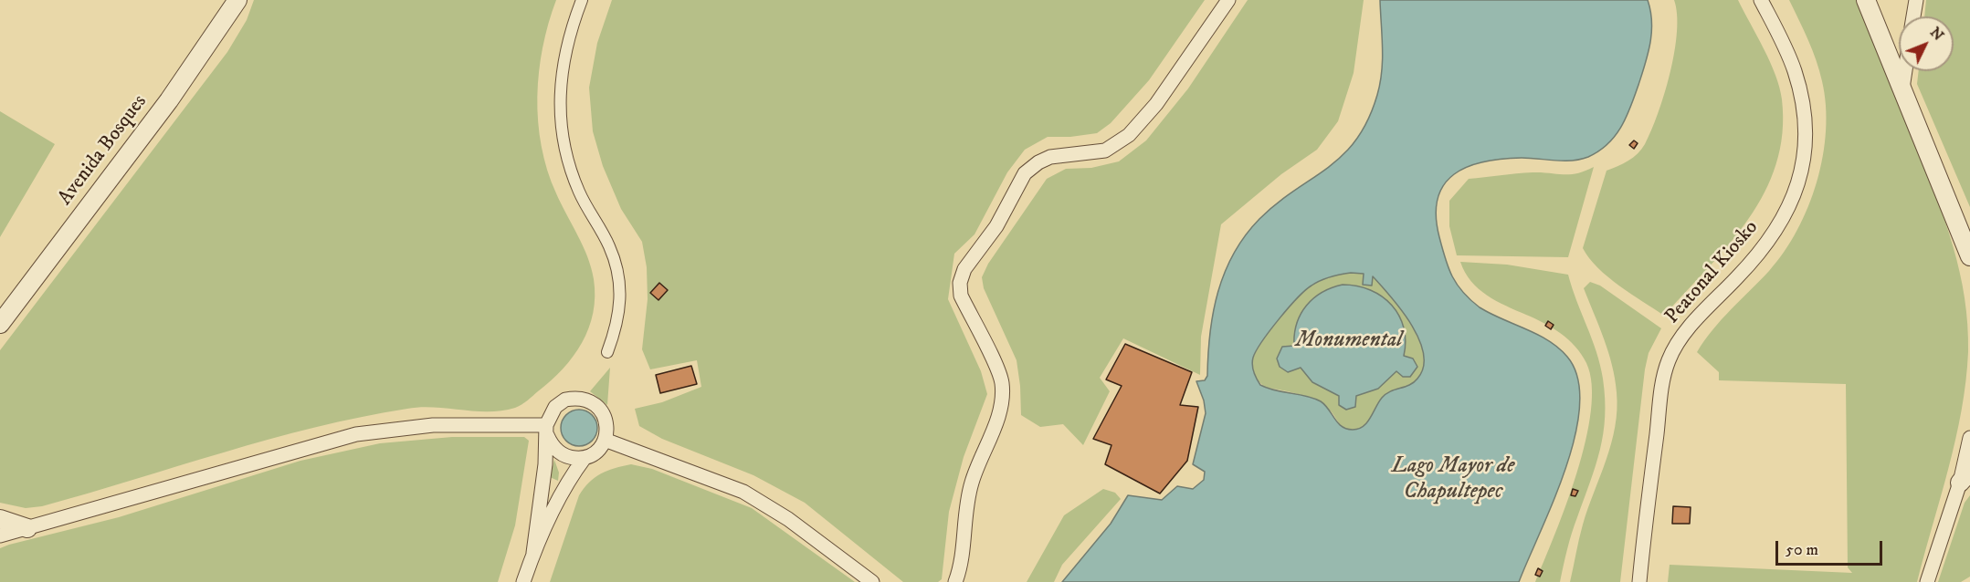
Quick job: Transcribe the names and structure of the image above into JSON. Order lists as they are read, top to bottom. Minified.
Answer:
{"streets":{"street":["Avenida Bosques","Peatonal Kiosko"]},"water":["Monumental","Lago Mayor de Chapultepec"],"scale_bar":"50 m","north":"top right"}
